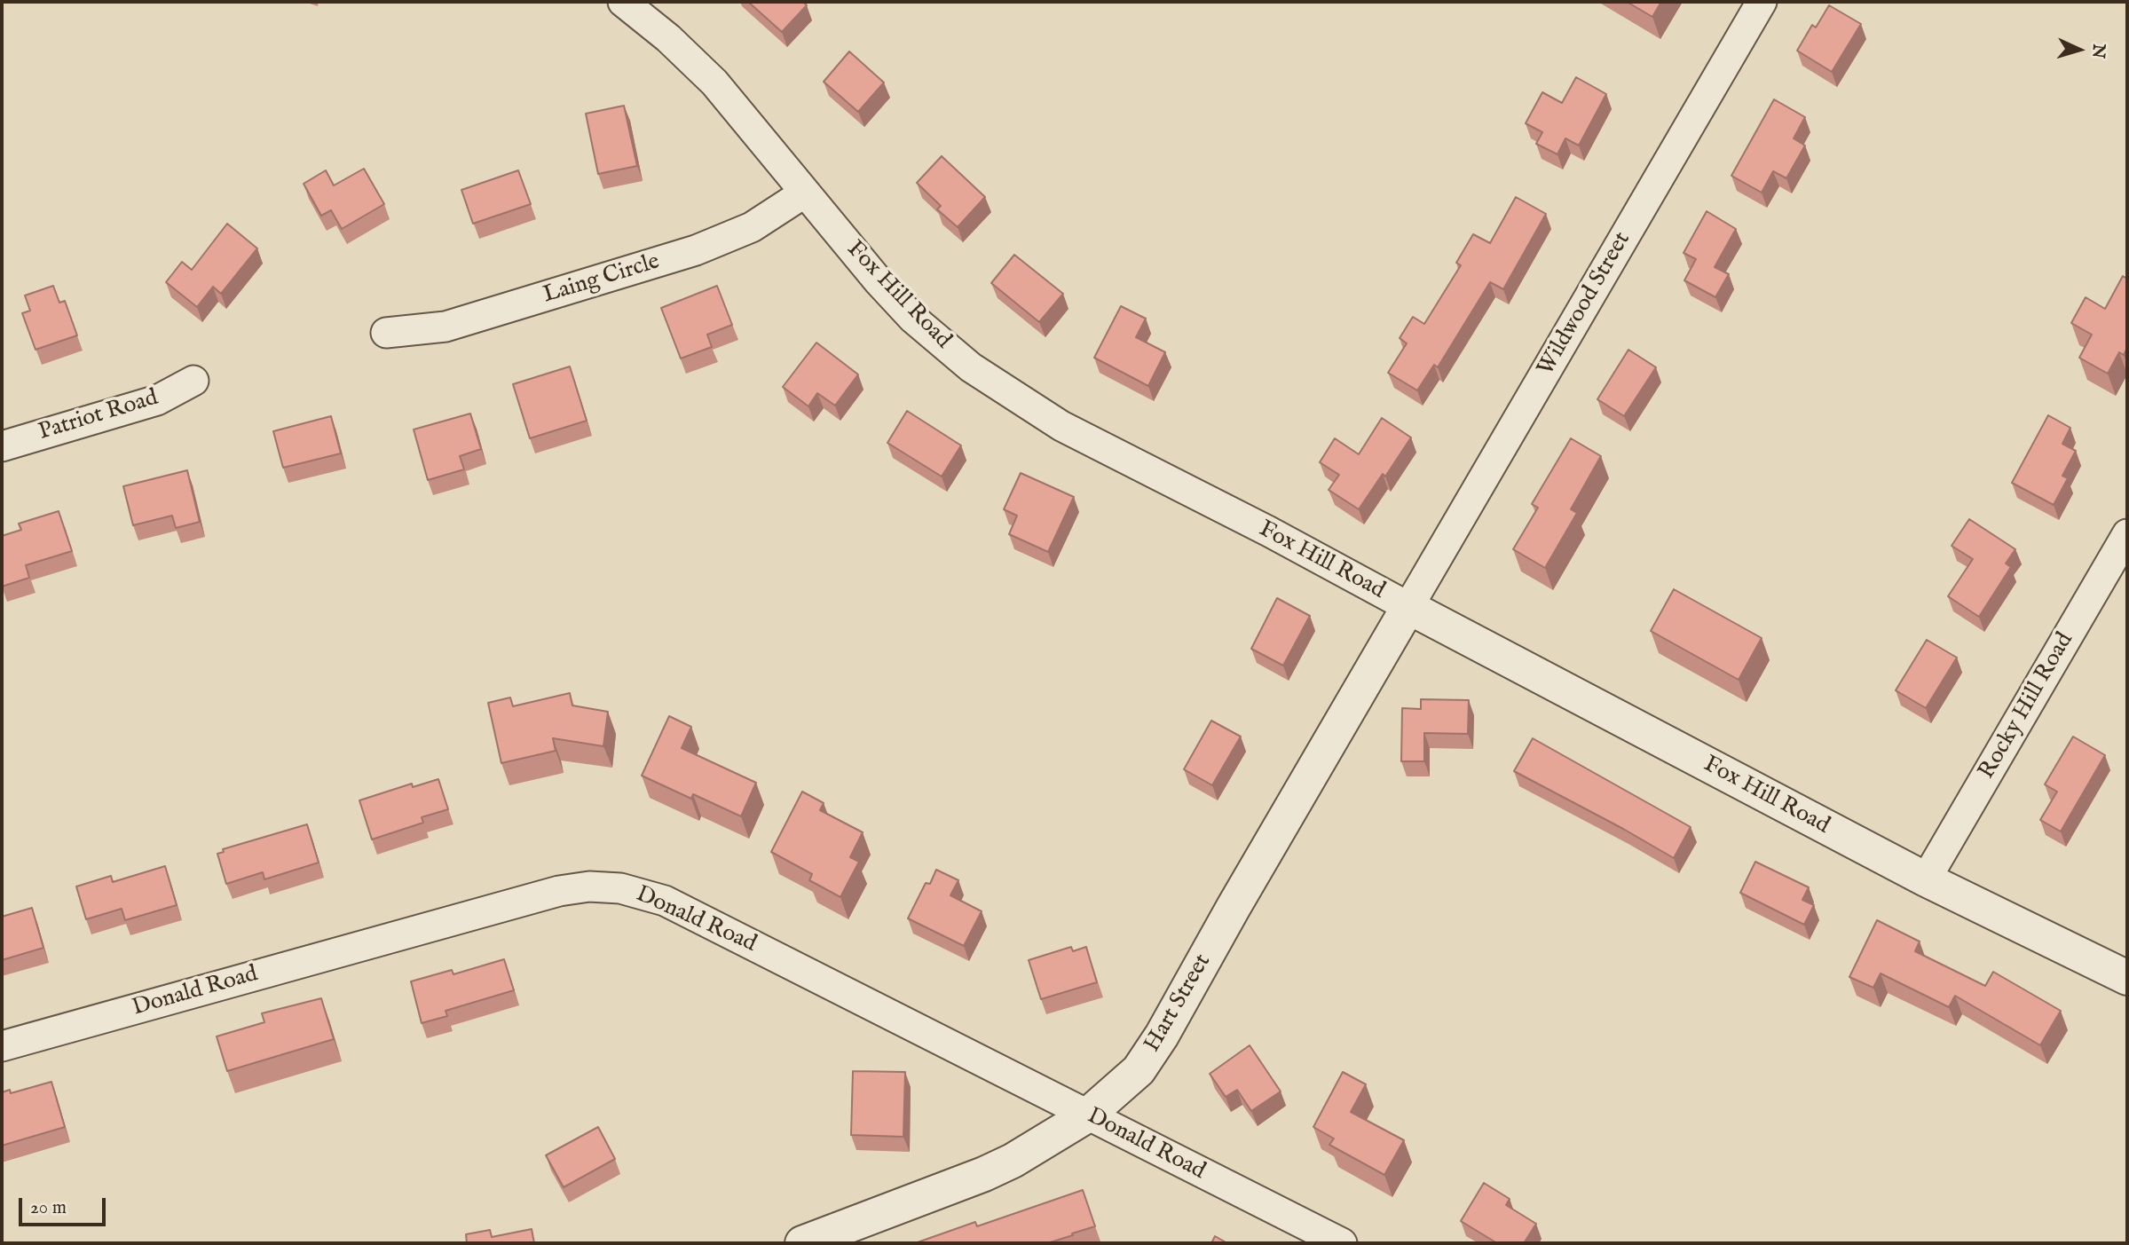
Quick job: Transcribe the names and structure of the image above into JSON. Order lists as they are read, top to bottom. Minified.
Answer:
{"streets":{"street":["Laing Circle","Fox Hill Road","Wildwood Street","Patriot Road","Rocky Hill Road","Donald Road","Hart Street"]},"crossings":[["Laing Circle","Fox Hill Road"],["Fox Hill Road","Wildwood Street"],["Fox Hill Road","Rocky Hill Road"],["Fox Hill Road","Hart Street"],["Wildwood Street","Hart Street"],["Donald Road","Hart Street"]],"scale_bar":"20 m","north":"right"}
